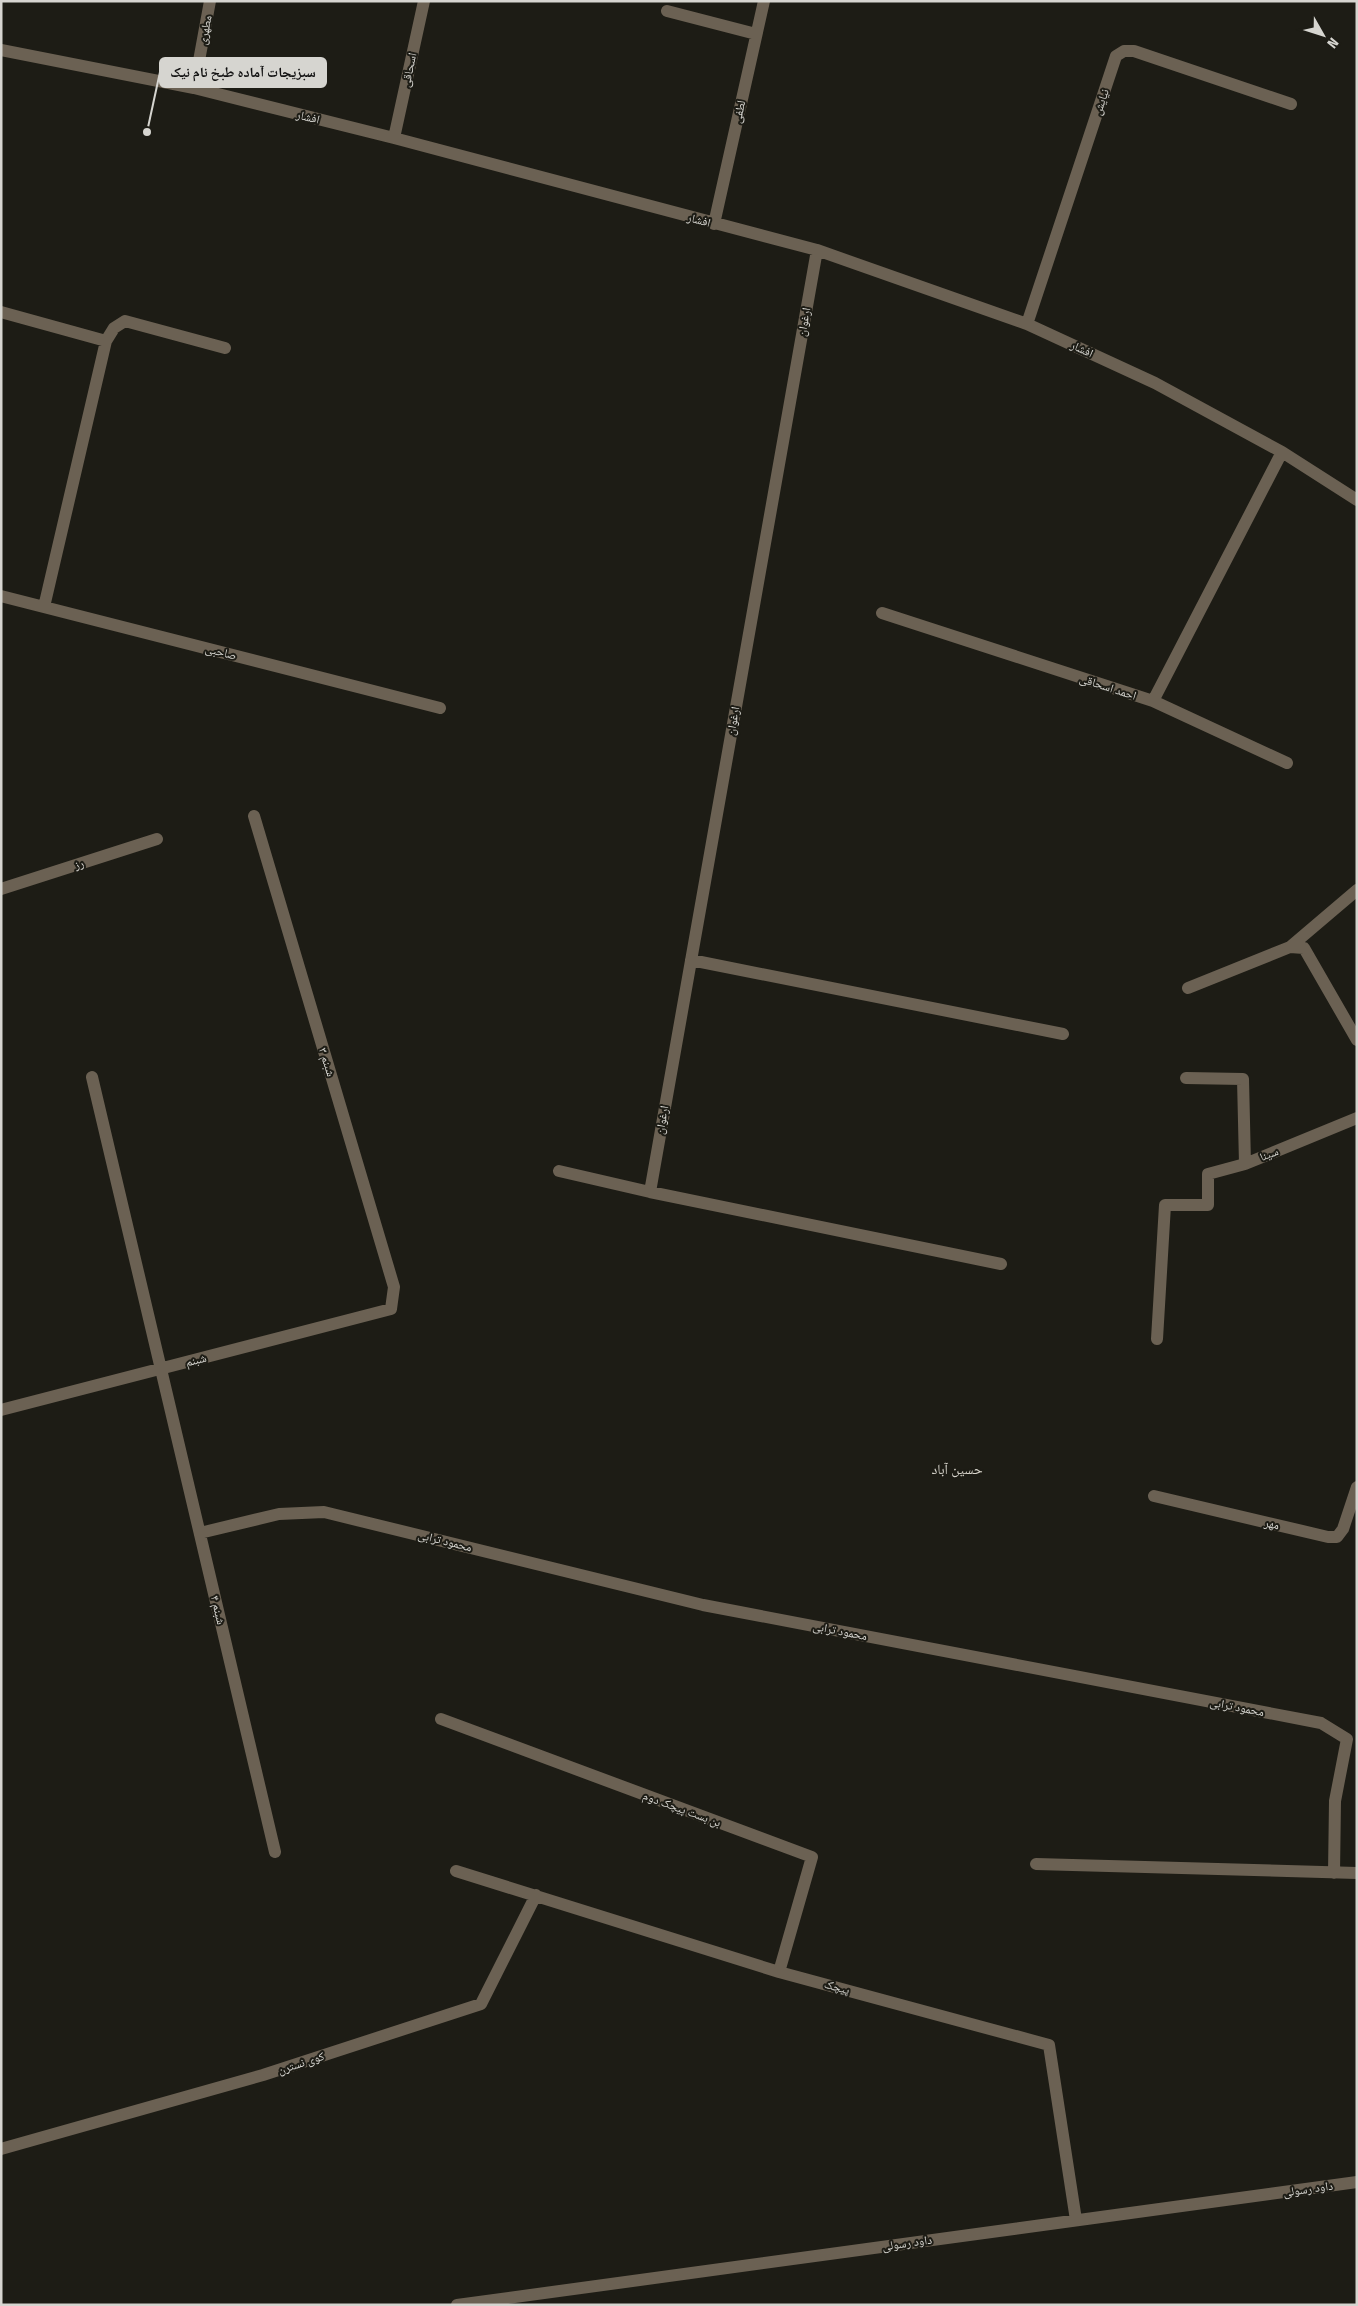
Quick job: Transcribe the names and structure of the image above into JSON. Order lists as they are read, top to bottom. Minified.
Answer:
{"streets":{"street":["مطهری","اسحاقی","نیایش","لطفی","افشار","ارغوان","صاحبی","احمد اسحاقی","رز","شبنم ۳","سینا","شبنم","مهر","محمود ترابی","شبنم ۴","بن بست پیچک دوم","پیچک","کوی نسترن","داود رسولی"]},"crossings":[["مطهری","افشار"],["اسحاقی","افشار"],["نیایش","افشار"],["لطفی","افشار"],["افشار","ارغوان"],["افشار","احمد اسحاقی"],["شبنم ۳","شبنم"],["شبنم","شبنم ۴"],["محمود ترابی","شبنم ۴"],["بن بست پیچک دوم","پیچک"],["پیچک","کوی نسترن"],["پیچک","داود رسولی"]],"districts":["حسین آباد"],"places":["سبزیجات آماده طبخ نام نیک"],"north":"bottom right"}
